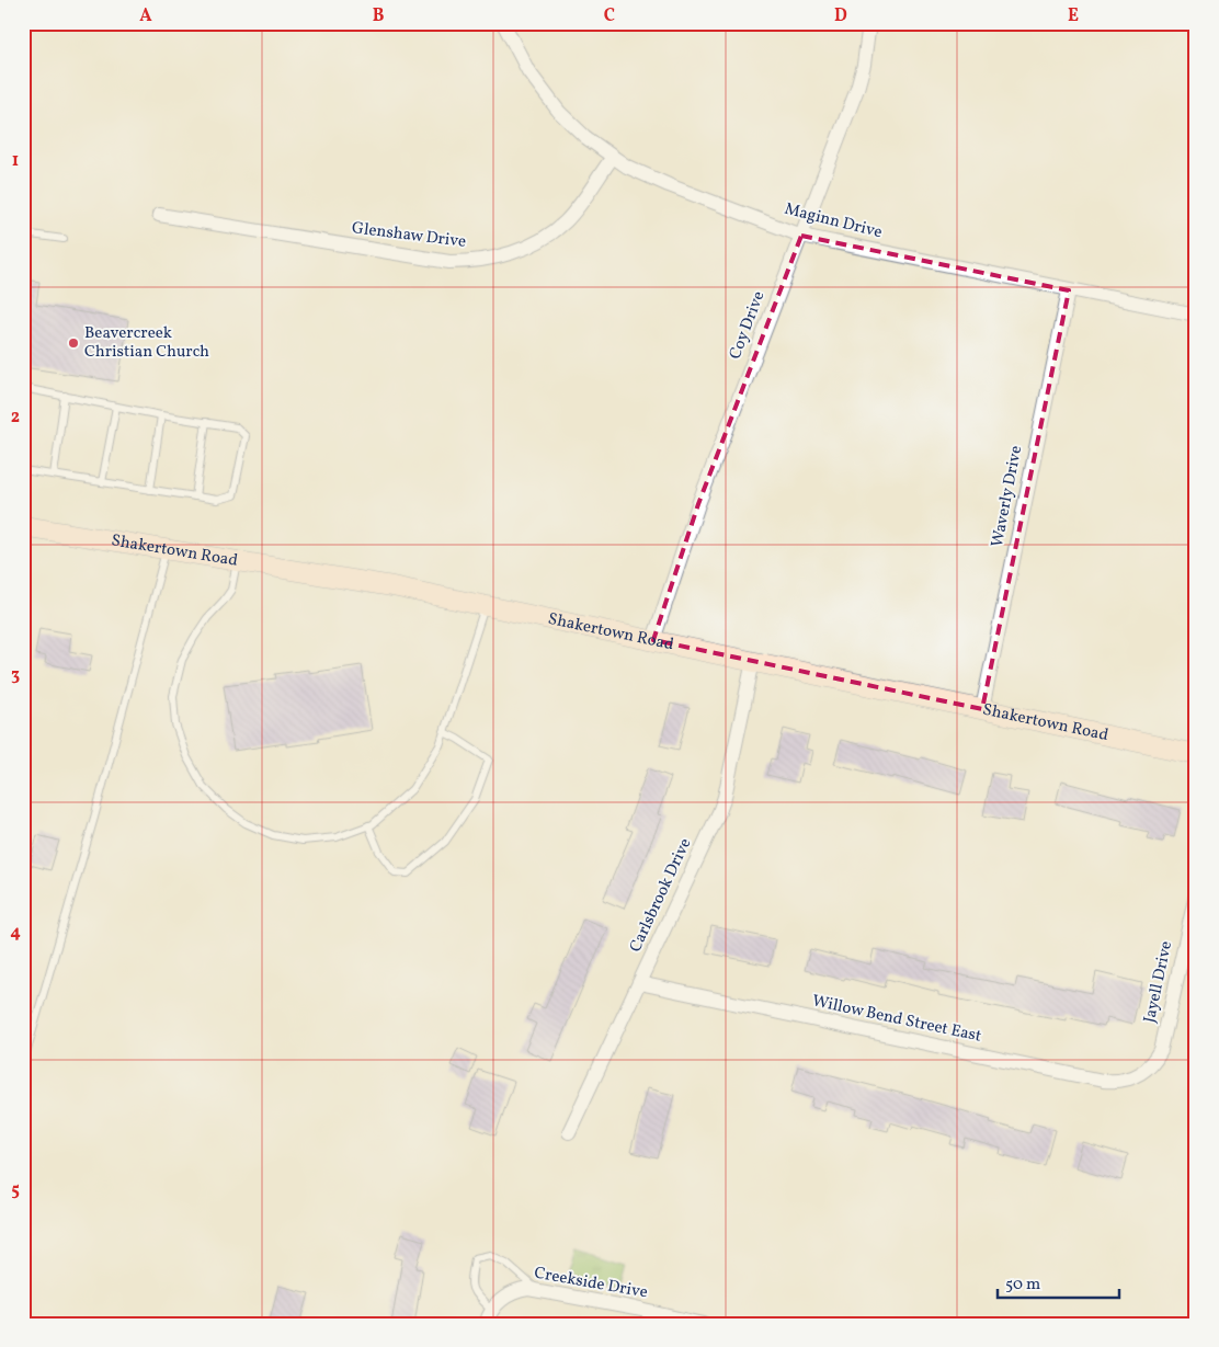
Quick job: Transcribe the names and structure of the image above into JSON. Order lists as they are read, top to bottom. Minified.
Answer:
{"streets":{"street":["Maginn Drive","Glenshaw Drive","Coy Drive","Waverly Drive","Shakertown Road","Carlsbrook Drive","Jayell Drive","Willow Bend Street East","Creekside Drive"]},"crossings":[["Maginn Drive","Glenshaw Drive"],["Maginn Drive","Coy Drive"],["Maginn Drive","Waverly Drive"],["Coy Drive","Shakertown Road"],["Waverly Drive","Shakertown Road"],["Shakertown Road","Carlsbrook Drive"],["Carlsbrook Drive","Willow Bend Street East"],["Jayell Drive","Willow Bend Street East"]],"places":["Beavercreek Christian Church"],"scale_bar":"50 m","grid":{"columns":["A","B","C","D","E"],"rows":["1","2","3","4","5"]}}
